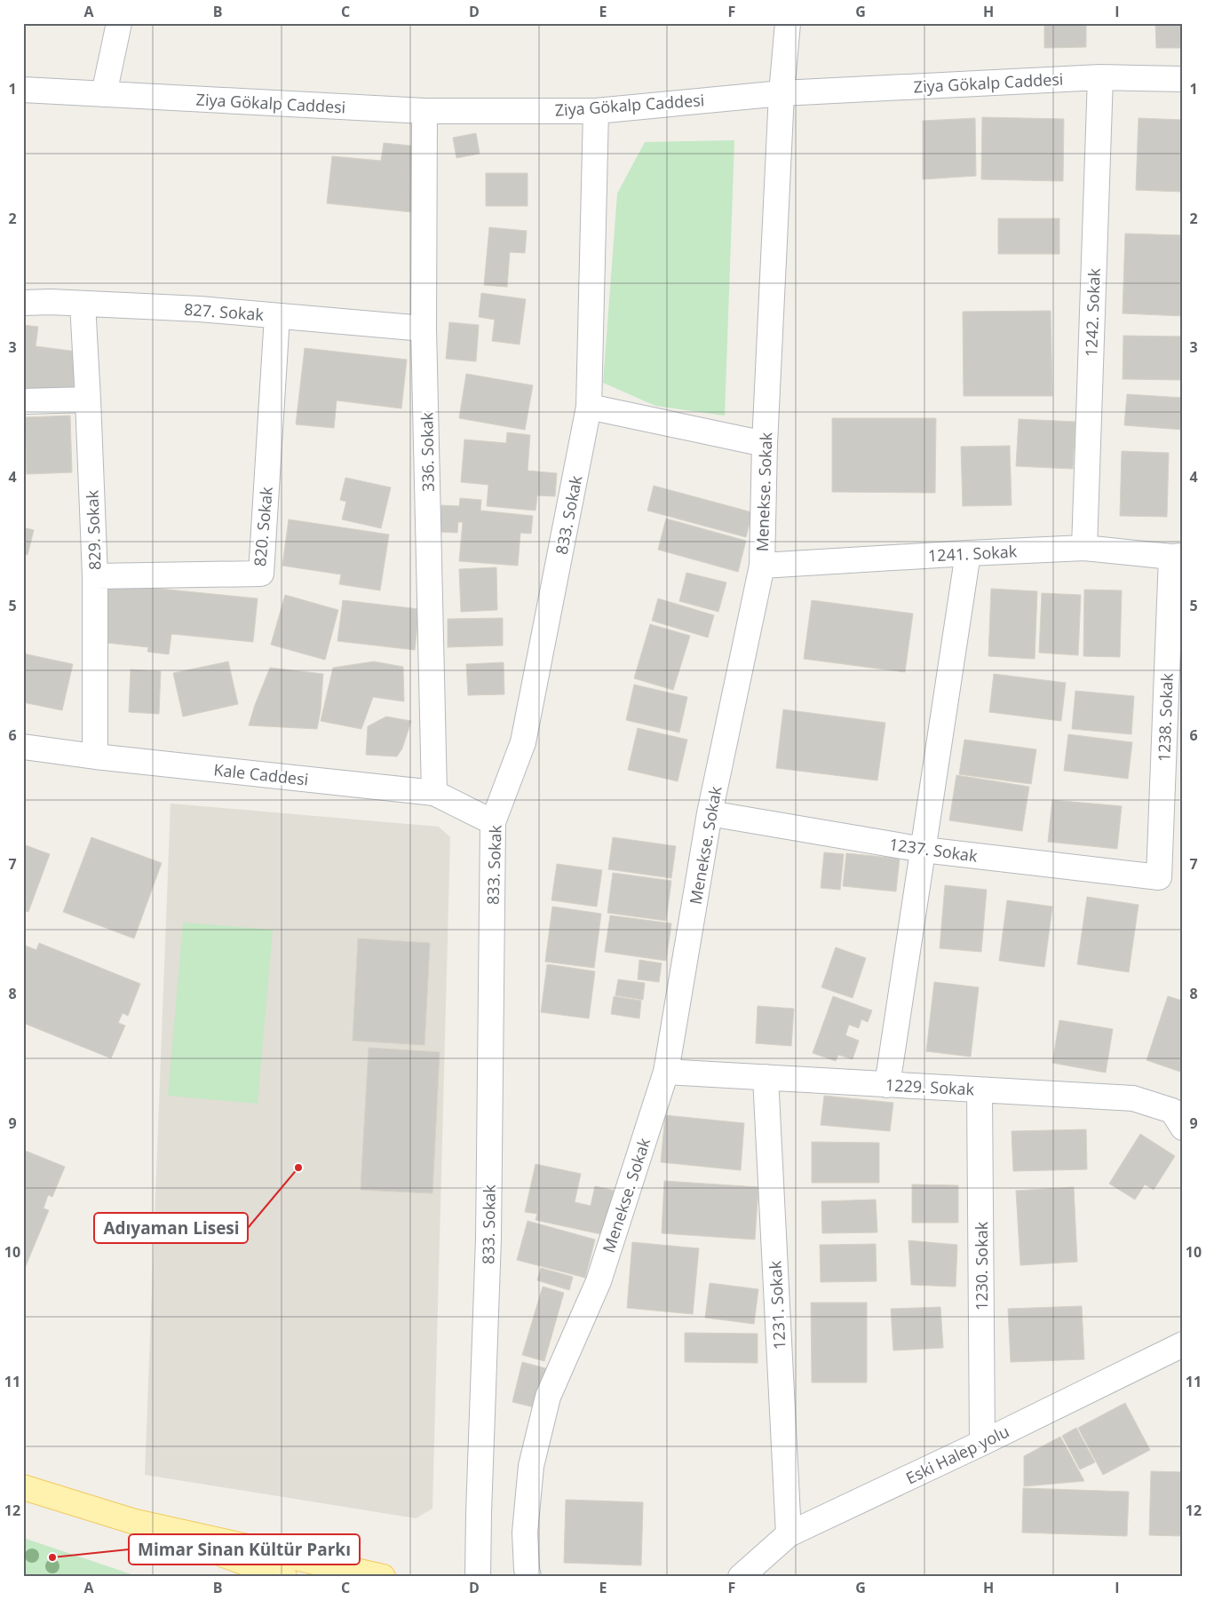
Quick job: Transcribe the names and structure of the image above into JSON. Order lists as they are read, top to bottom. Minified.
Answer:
{"streets":{"street":["Ziya Gökalp Caddesi","827. Sokak","1242. Sokak","336. Sokak","Menekse. Sokak","833. Sokak","820. Sokak","829. Sokak","1241. Sokak","1238. Sokak","Kale Caddesi","1237. Sokak","1229. Sokak","1230. Sokak","1231. Sokak","Eski Halep yolu"]},"crossings":[["Ziya Gökalp Caddesi","1242. Sokak"],["Ziya Gökalp Caddesi","336. Sokak"],["Ziya Gökalp Caddesi","Menekse. Sokak"],["Ziya Gökalp Caddesi","833. Sokak"],["827. Sokak","336. Sokak"],["827. Sokak","820. Sokak"],["827. Sokak","829. Sokak"],["1242. Sokak","1241. Sokak"],["336. Sokak","Kale Caddesi"],["Menekse. Sokak","1241. Sokak"],["Menekse. Sokak","1237. Sokak"],["Menekse. Sokak","1229. Sokak"],["833. Sokak","Kale Caddesi"],["820. Sokak","829. Sokak"],["829. Sokak","Kale Caddesi"],["1241. Sokak","1238. Sokak"],["1238. Sokak","1237. Sokak"],["1229. Sokak","1230. Sokak"],["1229. Sokak","1231. Sokak"],["1230. Sokak","Eski Halep yolu"],["1231. Sokak","Eski Halep yolu"]],"places":["Adıyaman Lisesi","Mimar Sinan Kültür Parkı"],"grid":{"columns":["A","B","C","D","E","F","G","H","I"],"rows":["1","2","3","4","5","6","7","8","9","10","11","12"]}}
